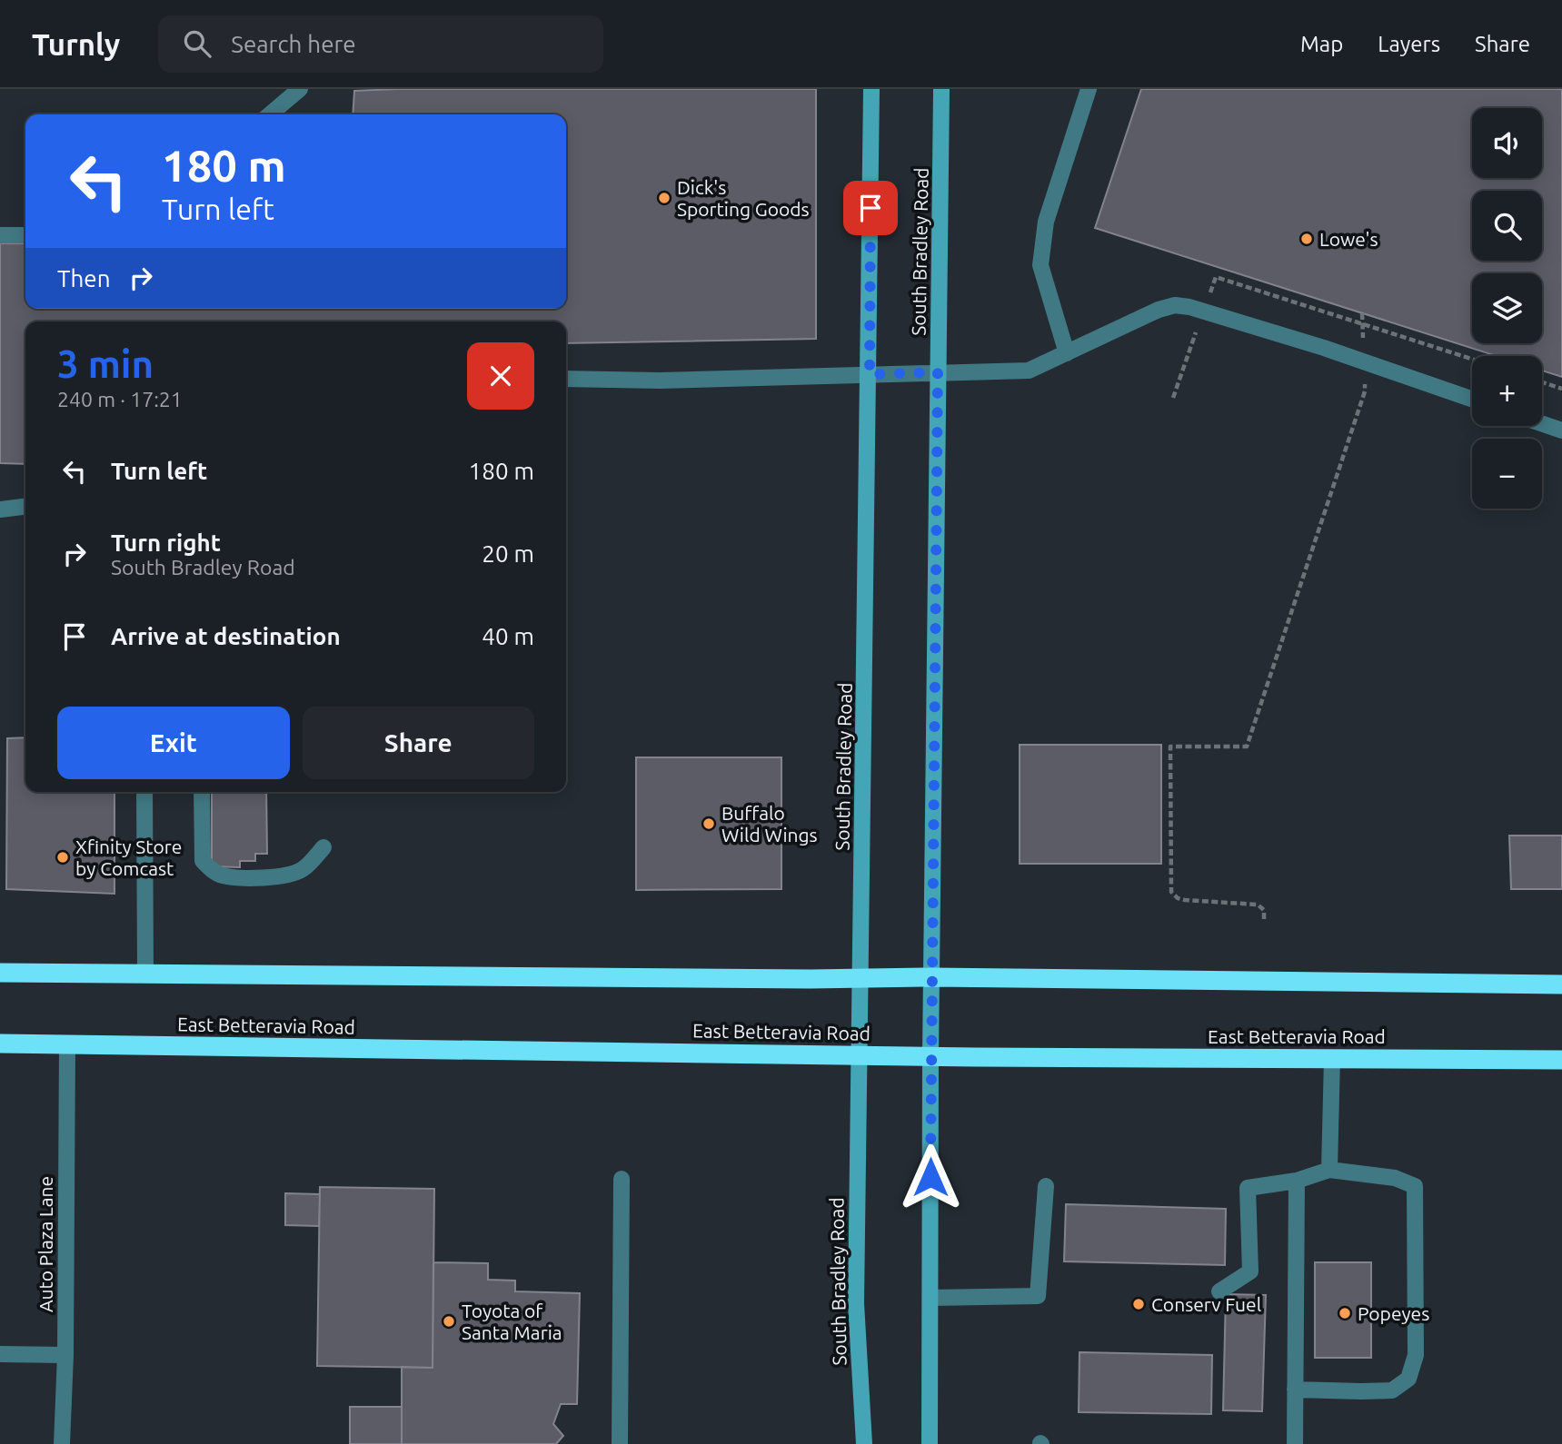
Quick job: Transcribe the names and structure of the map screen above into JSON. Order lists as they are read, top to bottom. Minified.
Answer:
{"streets":{"highway":["East Betteravia Road"],"street":["South Bradley Road","Auto Plaza Lane"]},"crossings":[["South Bradley Road","East Betteravia Road"],["East Betteravia Road","Auto Plaza Lane"]],"places":["Dick's Sporting Goods","Lowe's","Buffalo Wild Wings","Xfinity Store by Comcast","Conserv Fuel","Popeyes","Toyota of Santa Maria"],"page":{"header":"Turnly","search":"Search here","nav":["Map","Layers","Share"],"map_buttons":["+","−"],"turn":["180 m","Turn left"],"then":"Then","heading":["3 min","240 m · 17:21"],"list":[{"name":"Turn left","value":"180 m"},{"name":"Turn right","note":"South Bradley Road","value":"20 m"},{"name":"Arrive at destination","value":"40 m"}],"buttons":["Exit","Share"]}}
